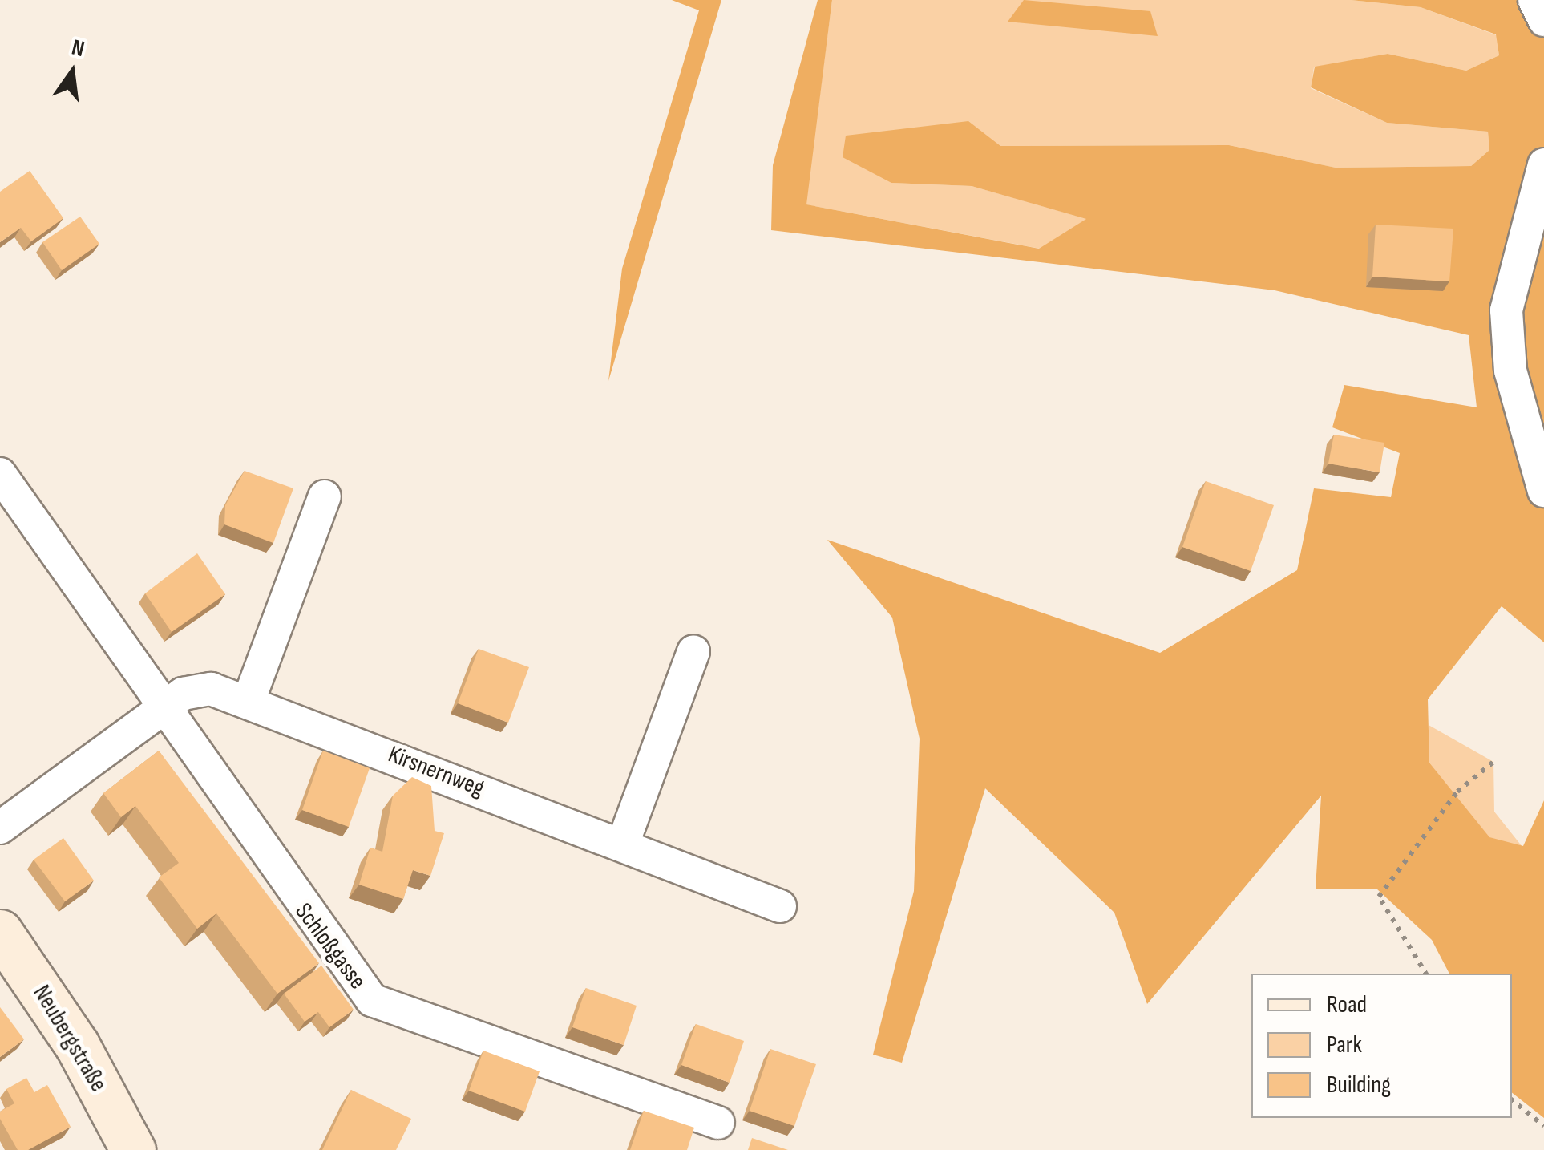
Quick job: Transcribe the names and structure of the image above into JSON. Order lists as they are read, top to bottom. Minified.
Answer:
{"streets":{"street":["Kirsnernweg","Schloßgasse","Neubergstraße"]},"crossings":[["Kirsnernweg","Schloßgasse"]],"legend":["Road","Park","Building"],"north":"top"}
